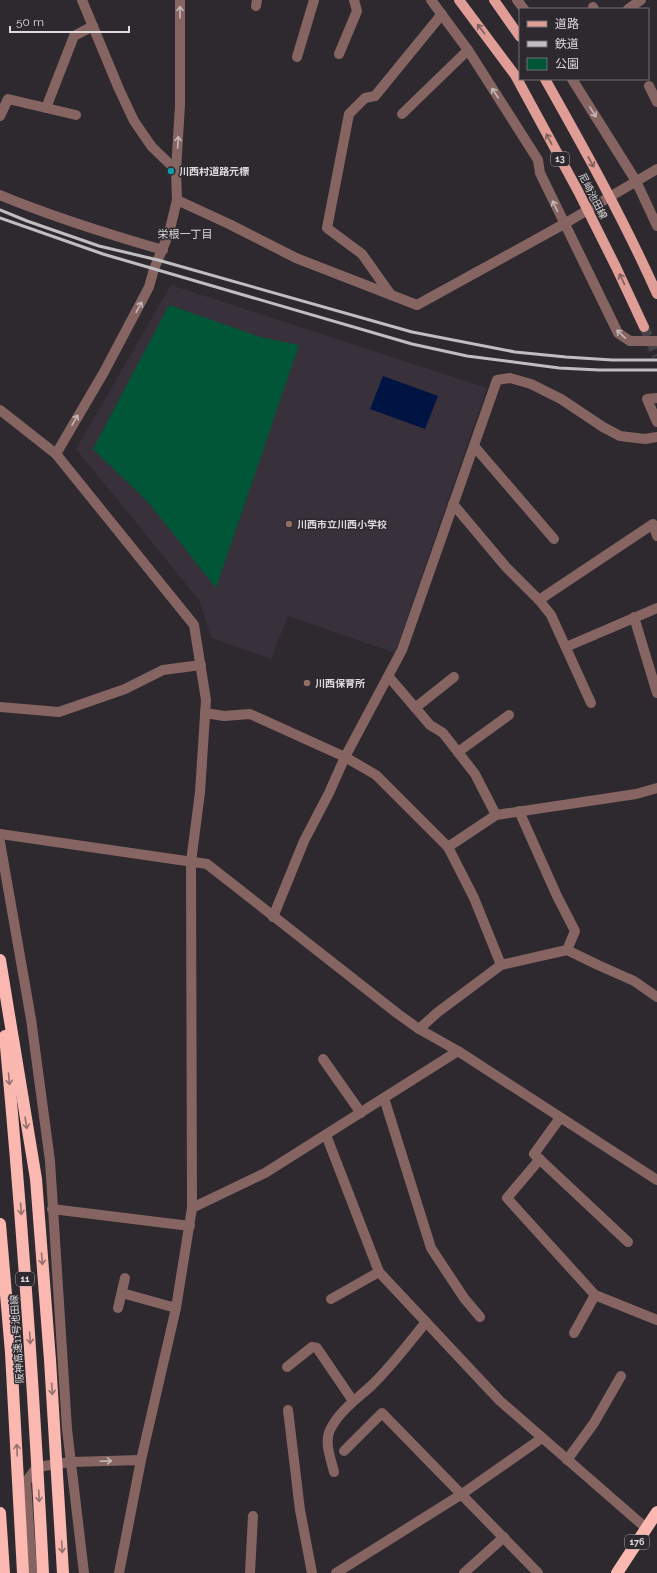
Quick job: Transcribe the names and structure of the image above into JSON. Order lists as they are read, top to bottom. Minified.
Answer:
{"streets":{"highway":["11","阪神高速11号池田線","176"],"main road":["13","尼崎池田線"]},"districts":["栄根一丁目"],"places":["川西村道路元標","川西市立川西小学校","川西保育所"],"legend":["道路","鉄道","公園"],"scale_bar":"50 m"}
